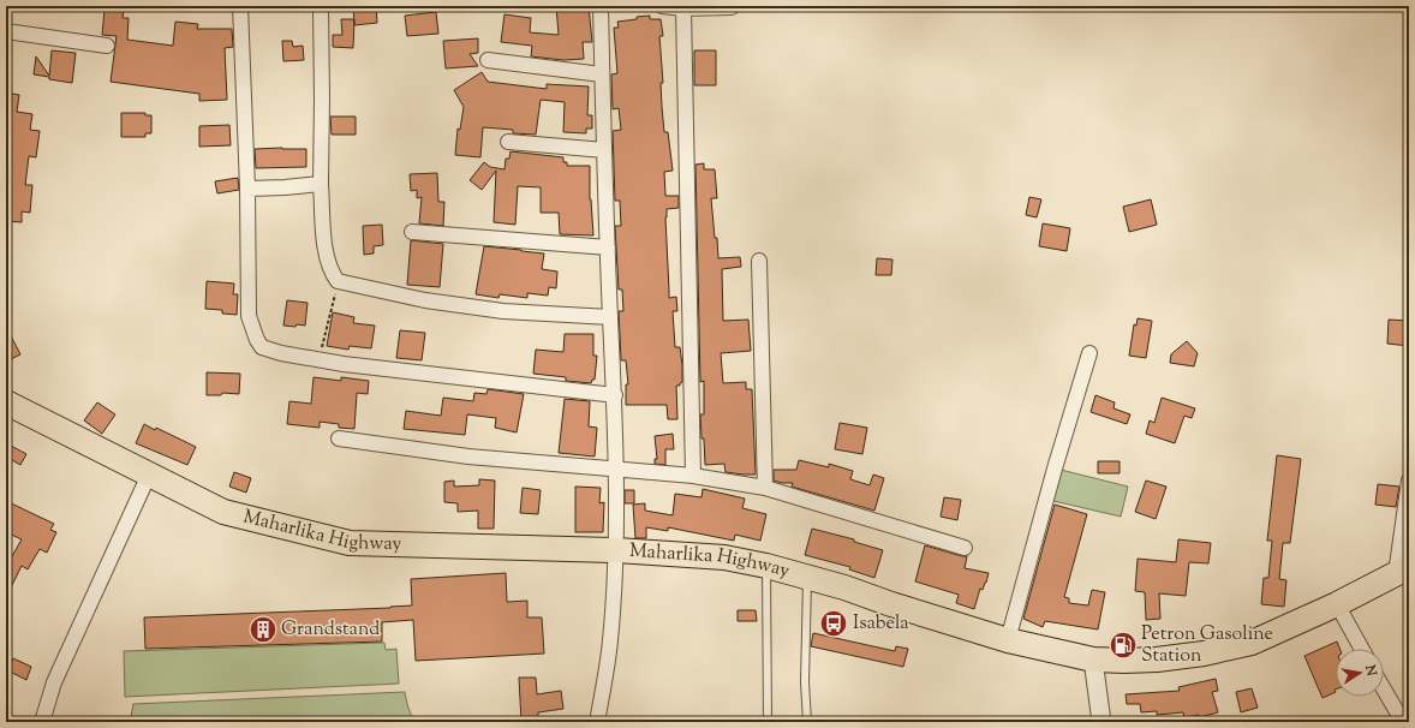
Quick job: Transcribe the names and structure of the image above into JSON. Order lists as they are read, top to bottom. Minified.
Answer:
{"streets":{"highway":["Maharlika Highway"]},"places":{"bus stop":["Isabela"],"building":["Grandstand"],"fuel station":["Petron Gasoline Station"]},"north":"right"}
